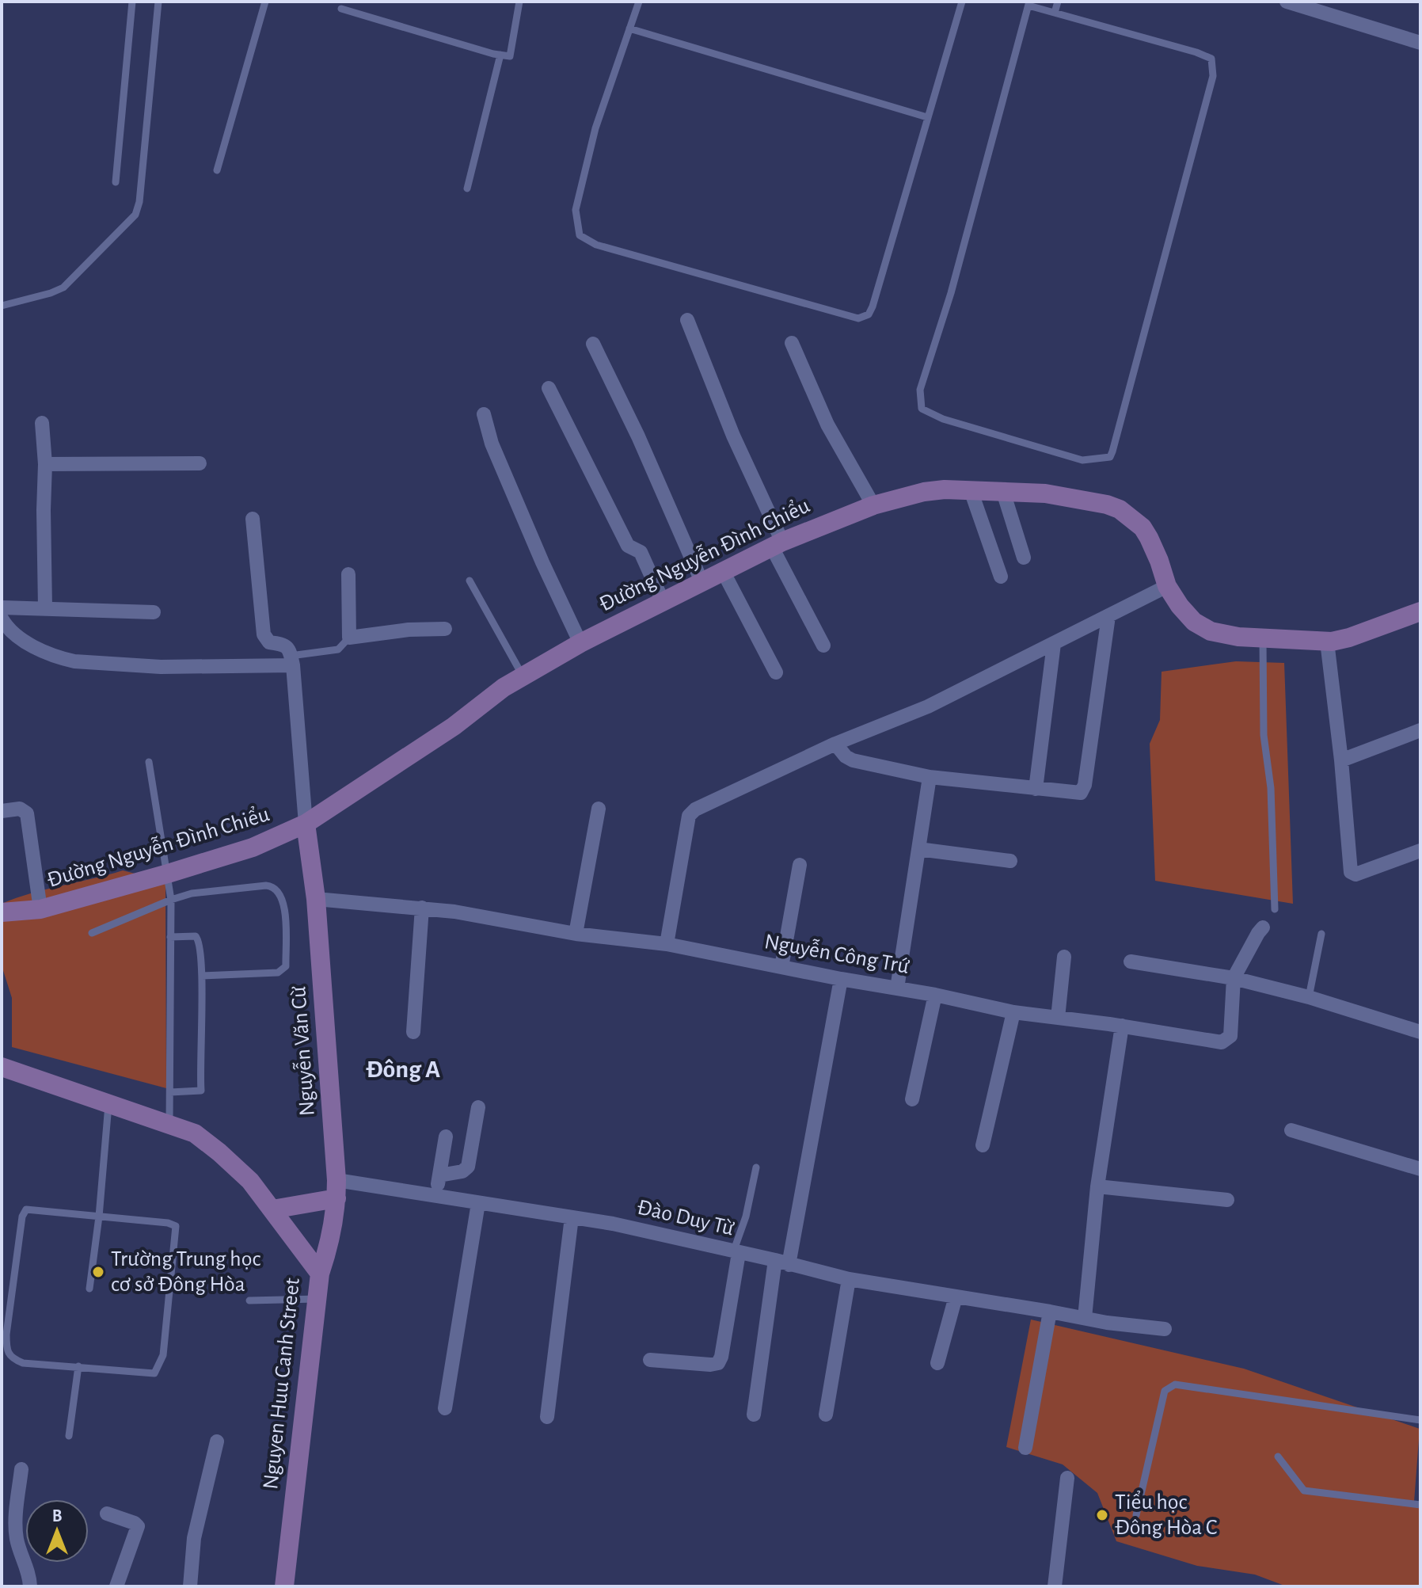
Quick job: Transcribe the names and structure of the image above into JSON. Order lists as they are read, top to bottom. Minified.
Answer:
{"streets":{"street":["Đường Nguyễn Đình Chiểu","Nguyễn Công Trứ","Nguyễn Văn Cừ","Đào Duy Từ","Nguyen Huu Canh Street"]},"crossings":[["Đường Nguyễn Đình Chiểu","Nguyễn Văn Cừ"],["Nguyễn Công Trứ","Nguyễn Văn Cừ"],["Nguyễn Văn Cừ","Đào Duy Từ"],["Nguyễn Văn Cừ","Nguyen Huu Canh Street"]],"districts":["Đông A"],"places":["Trường Trung học cơ sở Đông Hòa","Tiểu học Đông Hòa C"],"north":"top"}
